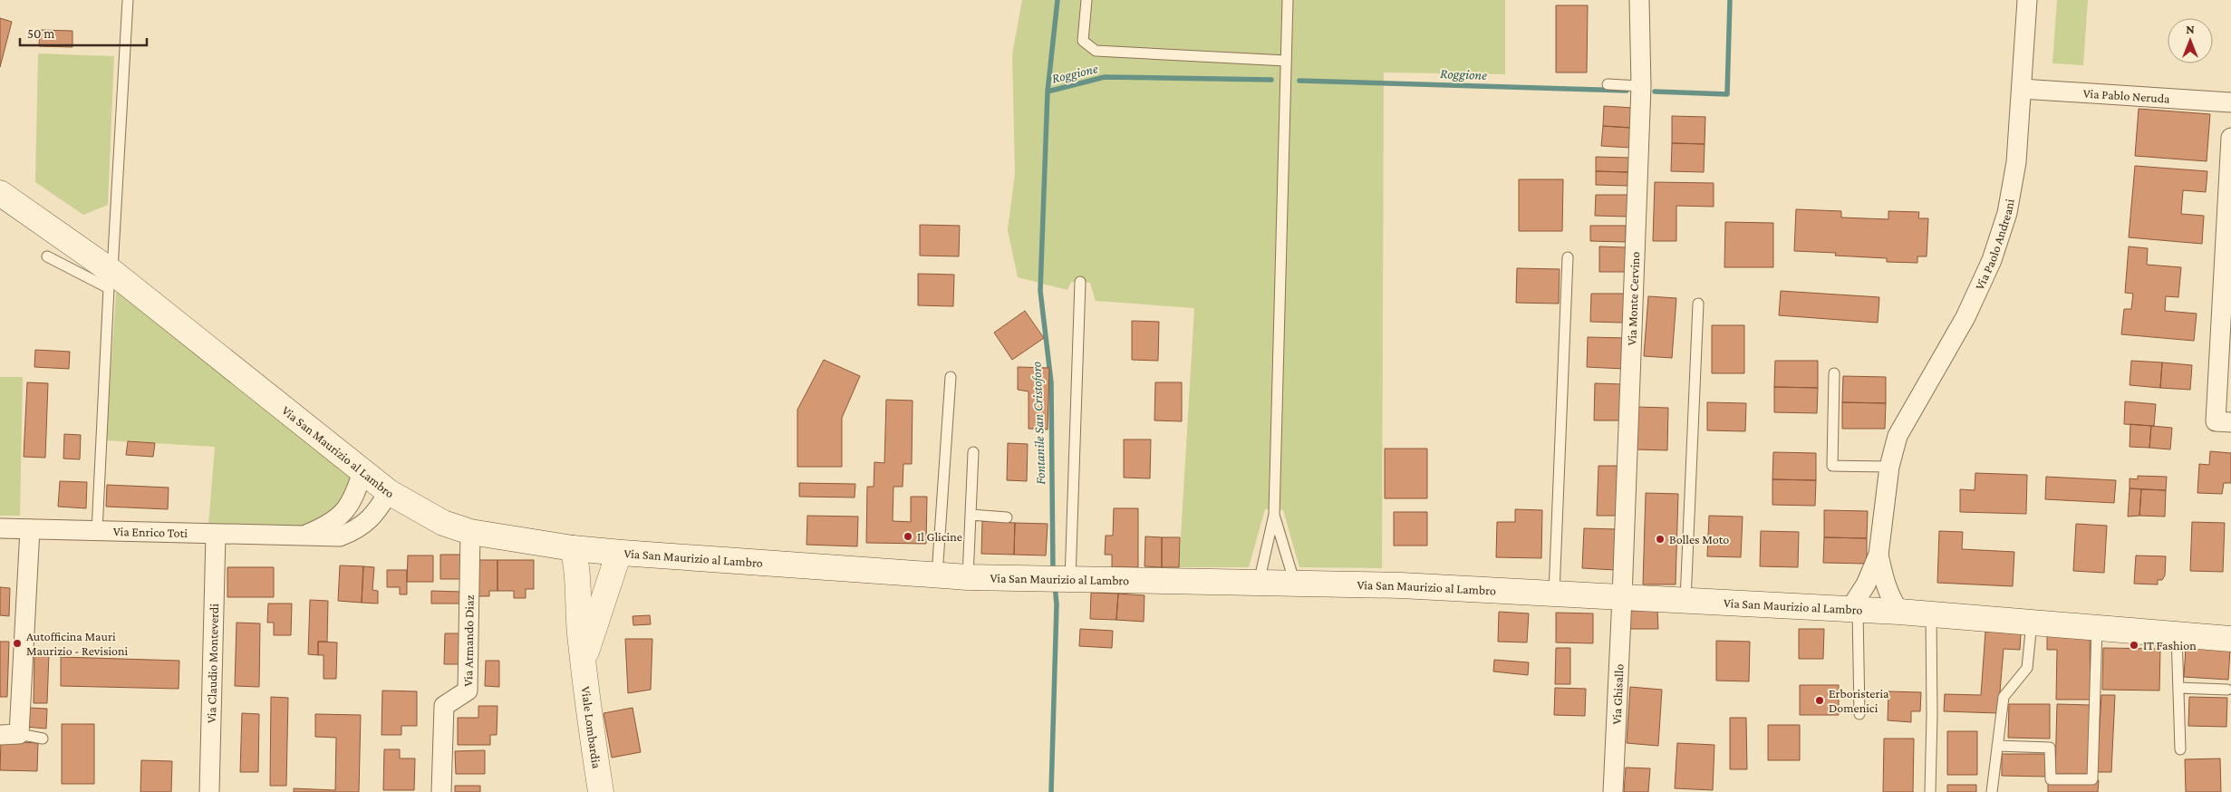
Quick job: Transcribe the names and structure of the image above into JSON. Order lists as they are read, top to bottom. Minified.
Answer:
{"streets":{"main road":["Via San Maurizio al Lambro","Viale Lombardia"],"street":["Via Pablo Neruda","Via Paolo Andreani","Via Monte Cervino","Via Enrico Toti","Via Armando Diaz","Via Claudio Monteverdi","Via Ghisallo"]},"crossings":[["Via Pablo Neruda","Via Paolo Andreani"],["Via Paolo Andreani","Via San Maurizio al Lambro"],["Via Monte Cervino","Via San Maurizio al Lambro"],["Via Monte Cervino","Via Ghisallo"],["Via San Maurizio al Lambro","Via Enrico Toti"],["Via San Maurizio al Lambro","Via Armando Diaz"],["Via San Maurizio al Lambro","Via Ghisallo"],["Via San Maurizio al Lambro","Viale Lombardia"],["Via Enrico Toti","Via Claudio Monteverdi"]],"water":["Roggione","Fontanile San Cristoforo"],"places":["Il Glicine","Bolles Moto","Autofficina Mauri Maurizio - Revisioni","IT Fashion","Erboristeria Domenici"],"scale_bar":"50 m","north":"top"}
